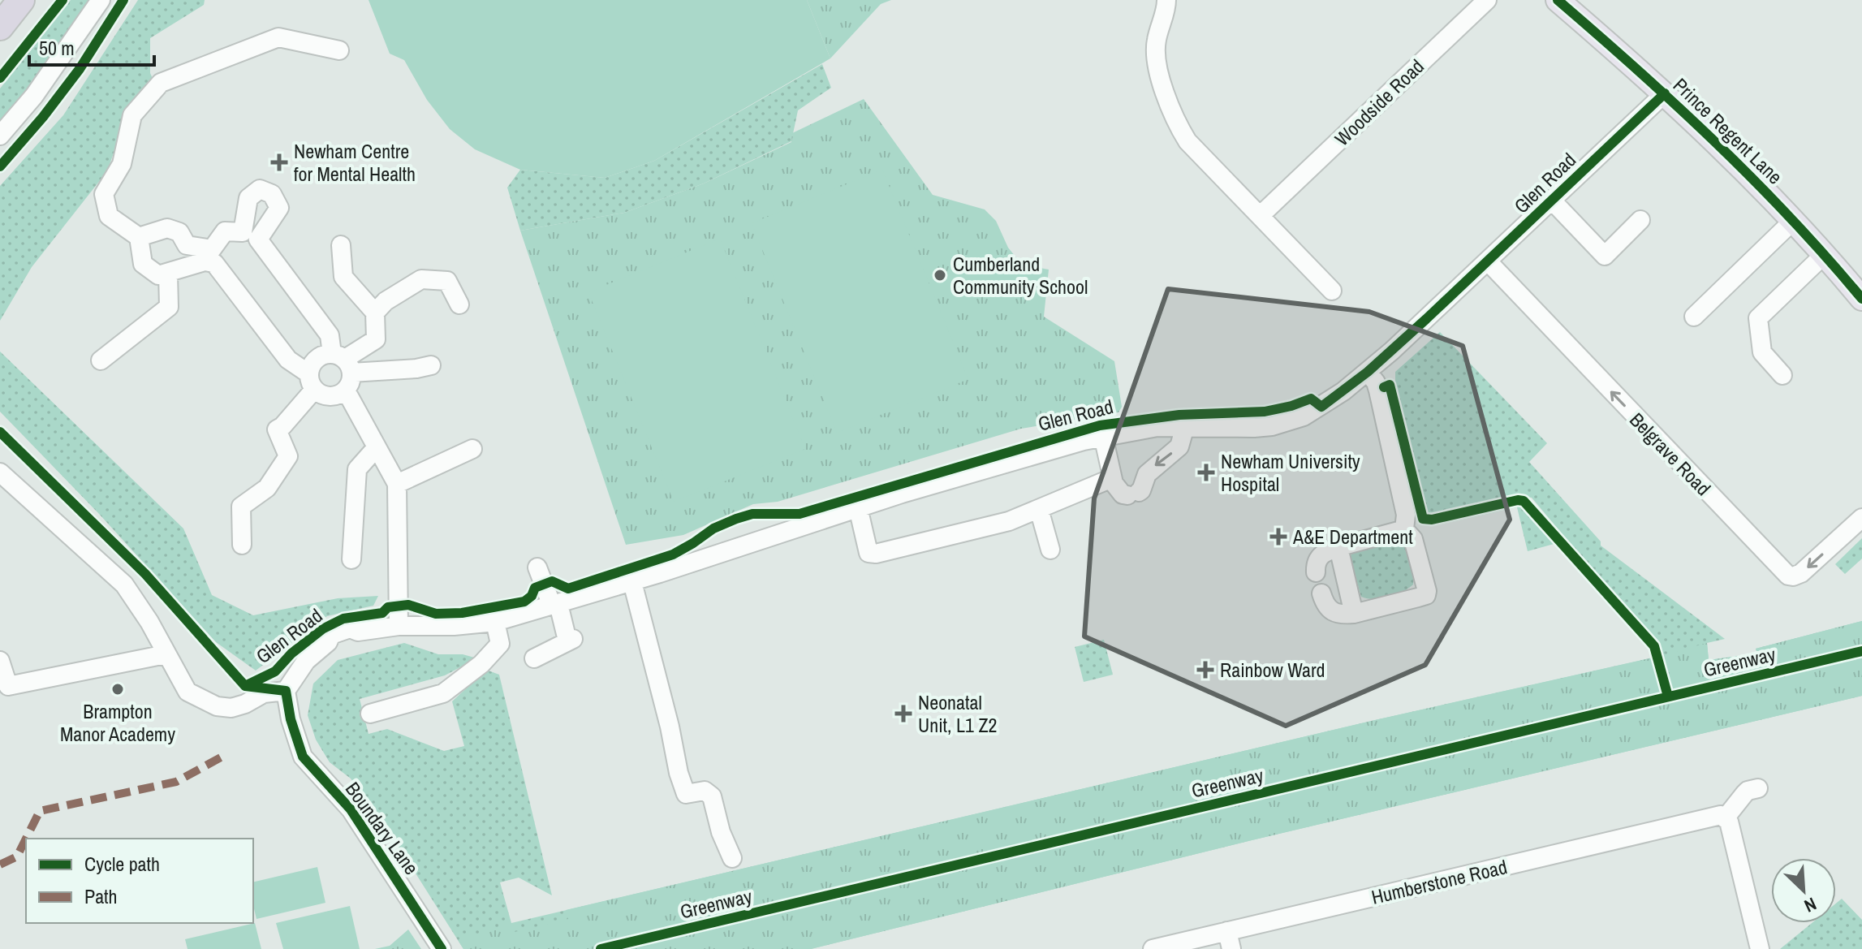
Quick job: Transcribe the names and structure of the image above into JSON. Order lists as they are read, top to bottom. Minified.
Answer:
{"streets":{"main road":["Prince Regent Lane"],"street":["Woodside Road","Glen Road","Belgrave Road","Boundary Lane","Humberstone Road"],"cycle path":["Greenway"]},"crossings":[["Prince Regent Lane","Glen Road"],["Glen Road","Belgrave Road"],["Glen Road","Boundary Lane"]],"one_way":["Belgrave Road"],"places":{"health":["Newham Centre for Mental Health","Newham University Hospital","A&E Department","Rainbow Ward","Neonatal Unit, L1 Z2"],"other":["Cumberland Community School","Brampton Manor Academy"]},"legend":["Cycle path","Path"],"scale_bar":"50 m","north":"bottom right"}
